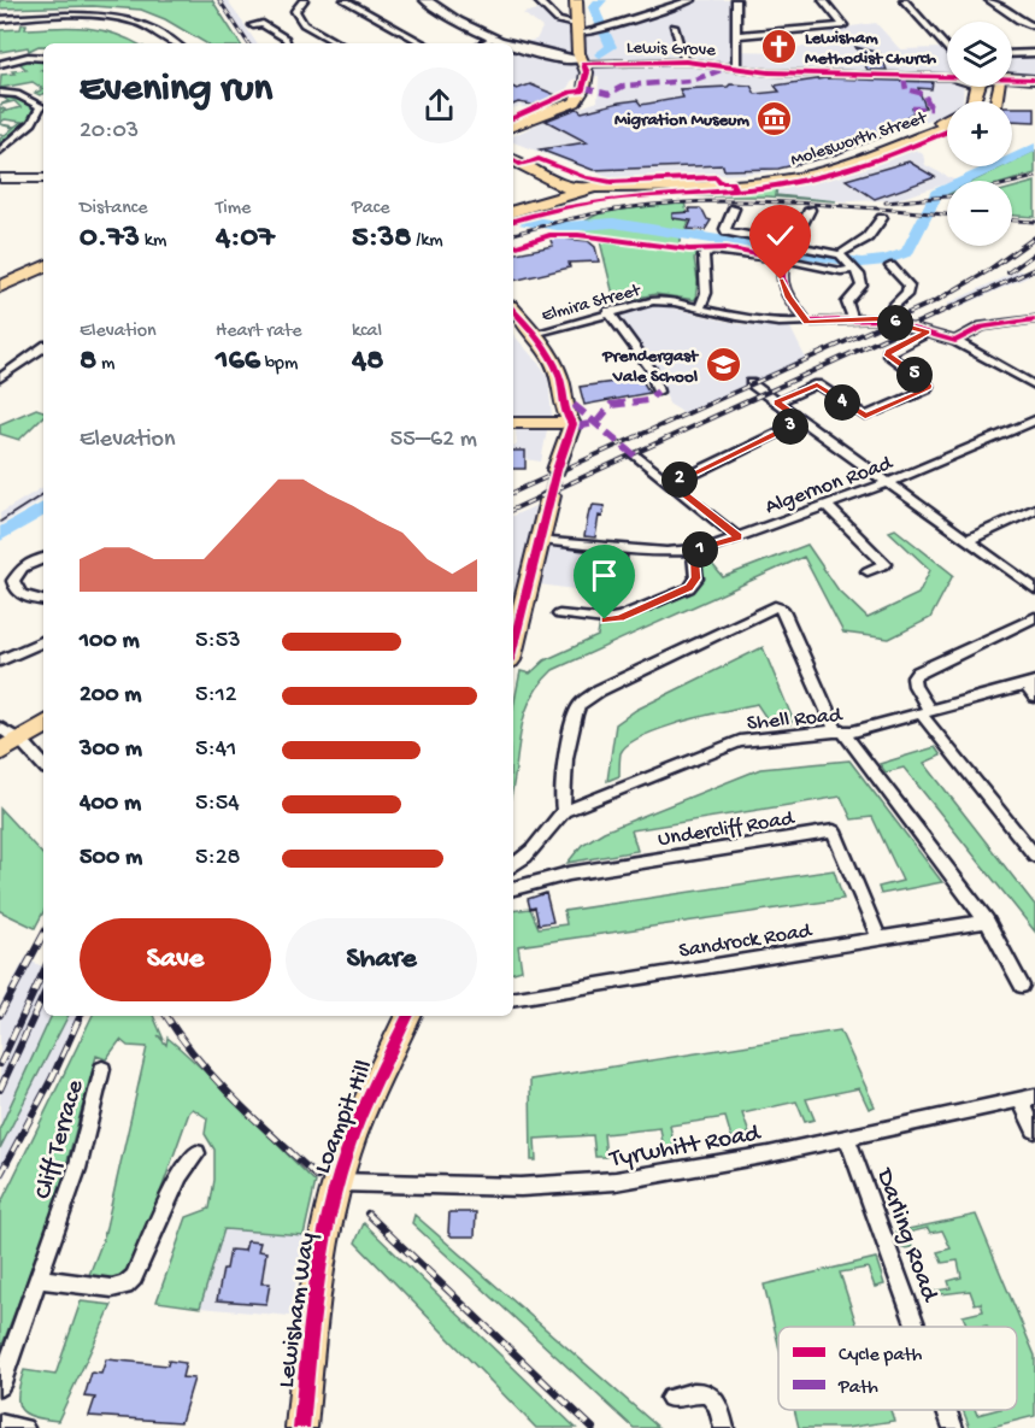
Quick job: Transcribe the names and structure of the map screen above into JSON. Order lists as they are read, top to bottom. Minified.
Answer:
{"streets":{"main road":["Molesworth Street","Loampit Hill","Lewisham Way"],"street":["Lewis Grove","Elmira Street","Algernon Road","Shell Road","Undercliff Road","Sandrock Road","Cliff Terrace","Tyrwhitt Road","Darling Road"]},"crossings":[["Undercliff Road","Sandrock Road"],["Loampit Hill","Tyrwhitt Road"],["Loampit Hill","Lewisham Way"],["Tyrwhitt Road","Darling Road"],["Tyrwhitt Road","Lewisham Way"]],"places":{"church":["Lewisham Methodist Church"],"museum":["Migration Museum"],"school or university":["Prendergast Vale School"]},"legend":["Cycle path","Path"],"page":{"map_buttons":["+","−"],"heading":["Evening run","20:03"],"stats":[["Distance","0.73 km"],["Time","4:07"],["Pace","5:38 /km"],["Elevation","8 m"],["Heart rate","166 bpm"],["kcal","48"]],"pins":["6","5","4","3","2","1"],"chart":["Elevation","55–62 m"],"list":[{"name":"100 m","note":"5:53"},{"name":"200 m","note":"5:12"},{"name":"300 m","note":"5:41"},{"name":"400 m","note":"5:54"},{"name":"500 m","note":"5:28"}],"buttons":["Save","Share"]}}
